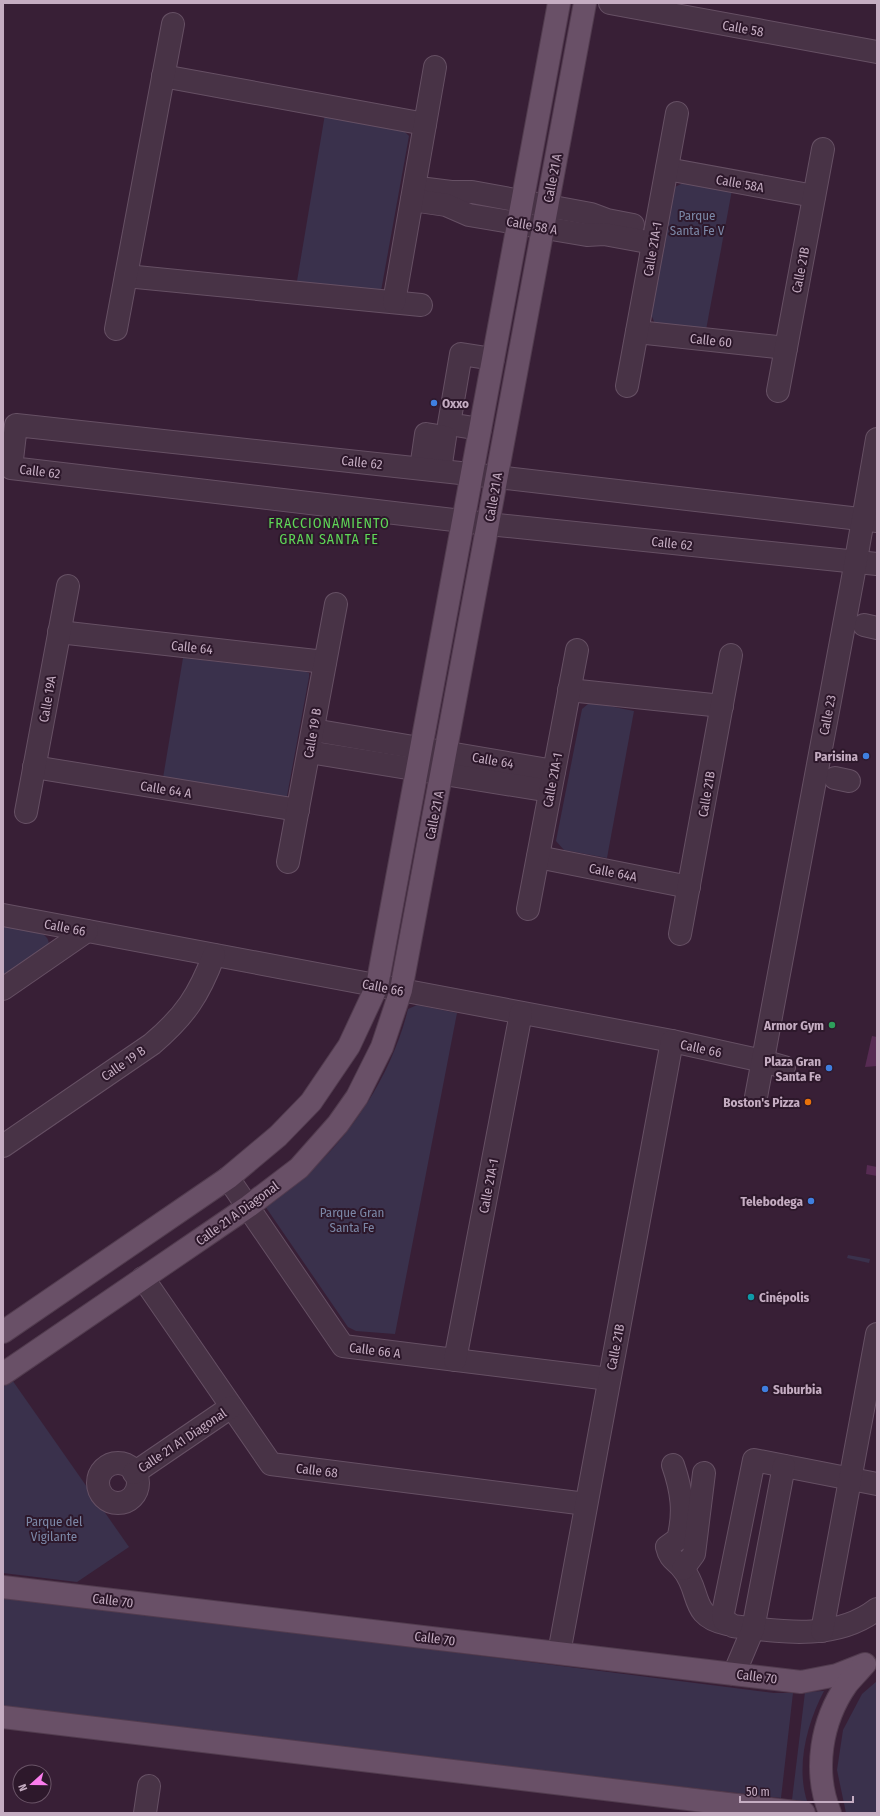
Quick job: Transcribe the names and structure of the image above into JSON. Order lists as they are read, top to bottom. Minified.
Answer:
{"streets":{"main road":["Calle 21 A","Calle 21 A Diagonal","Calle 70"],"street":["Calle 58","Calle 58A","Calle 58 A","Calle 21A-1","Calle 21B","Calle 60","Calle 62","Calle 64","Calle 19A","Calle 23","Calle 19 B","Calle 64 A","Calle 64A","Calle 66","Calle 66 A","Calle 21 A1 Diagonal","Calle 68"]},"crossings":[["Calle 21 A","Calle 58 A"],["Calle 21 A","Calle 62"],["Calle 21 A","Calle 64"],["Calle 21 A","Calle 66"],["Calle 21 A","Calle 21 A Diagonal"],["Calle 58A","Calle 21A-1"],["Calle 58A","Calle 21B"],["Calle 58 A","Calle 21A-1"],["Calle 21A-1","Calle 60"],["Calle 21A-1","Calle 64"],["Calle 21A-1","Calle 64A"],["Calle 21A-1","Calle 66"],["Calle 21A-1","Calle 66 A"],["Calle 21B","Calle 60"],["Calle 21B","Calle 64A"],["Calle 21B","Calle 66"],["Calle 21B","Calle 66 A"],["Calle 21B","Calle 68"],["Calle 21B","Calle 70"],["Calle 62","Calle 23"],["Calle 64","Calle 19A"],["Calle 64","Calle 19 B"],["Calle 19A","Calle 64 A"],["Calle 23","Calle 66"],["Calle 19 B","Calle 64 A"],["Calle 19 B","Calle 66"],["Calle 66","Calle 21 A Diagonal"],["Calle 21 A Diagonal","Calle 66 A"],["Calle 21 A Diagonal","Calle 68"],["Calle 21 A1 Diagonal","Calle 68"]],"districts":["FRACCIONAMIENTO GRAN SANTA FE"],"parks":["Parque Santa Fe V","Parque Gran Santa Fe","Parque del Vigilante"],"places":["Oxxo","Parisina","Armor Gym","Plaza Gran Santa Fe","Boston's Pizza","Telebodega","Cinépolis","Suburbia"],"scale_bar":"50 m","north":"left"}
